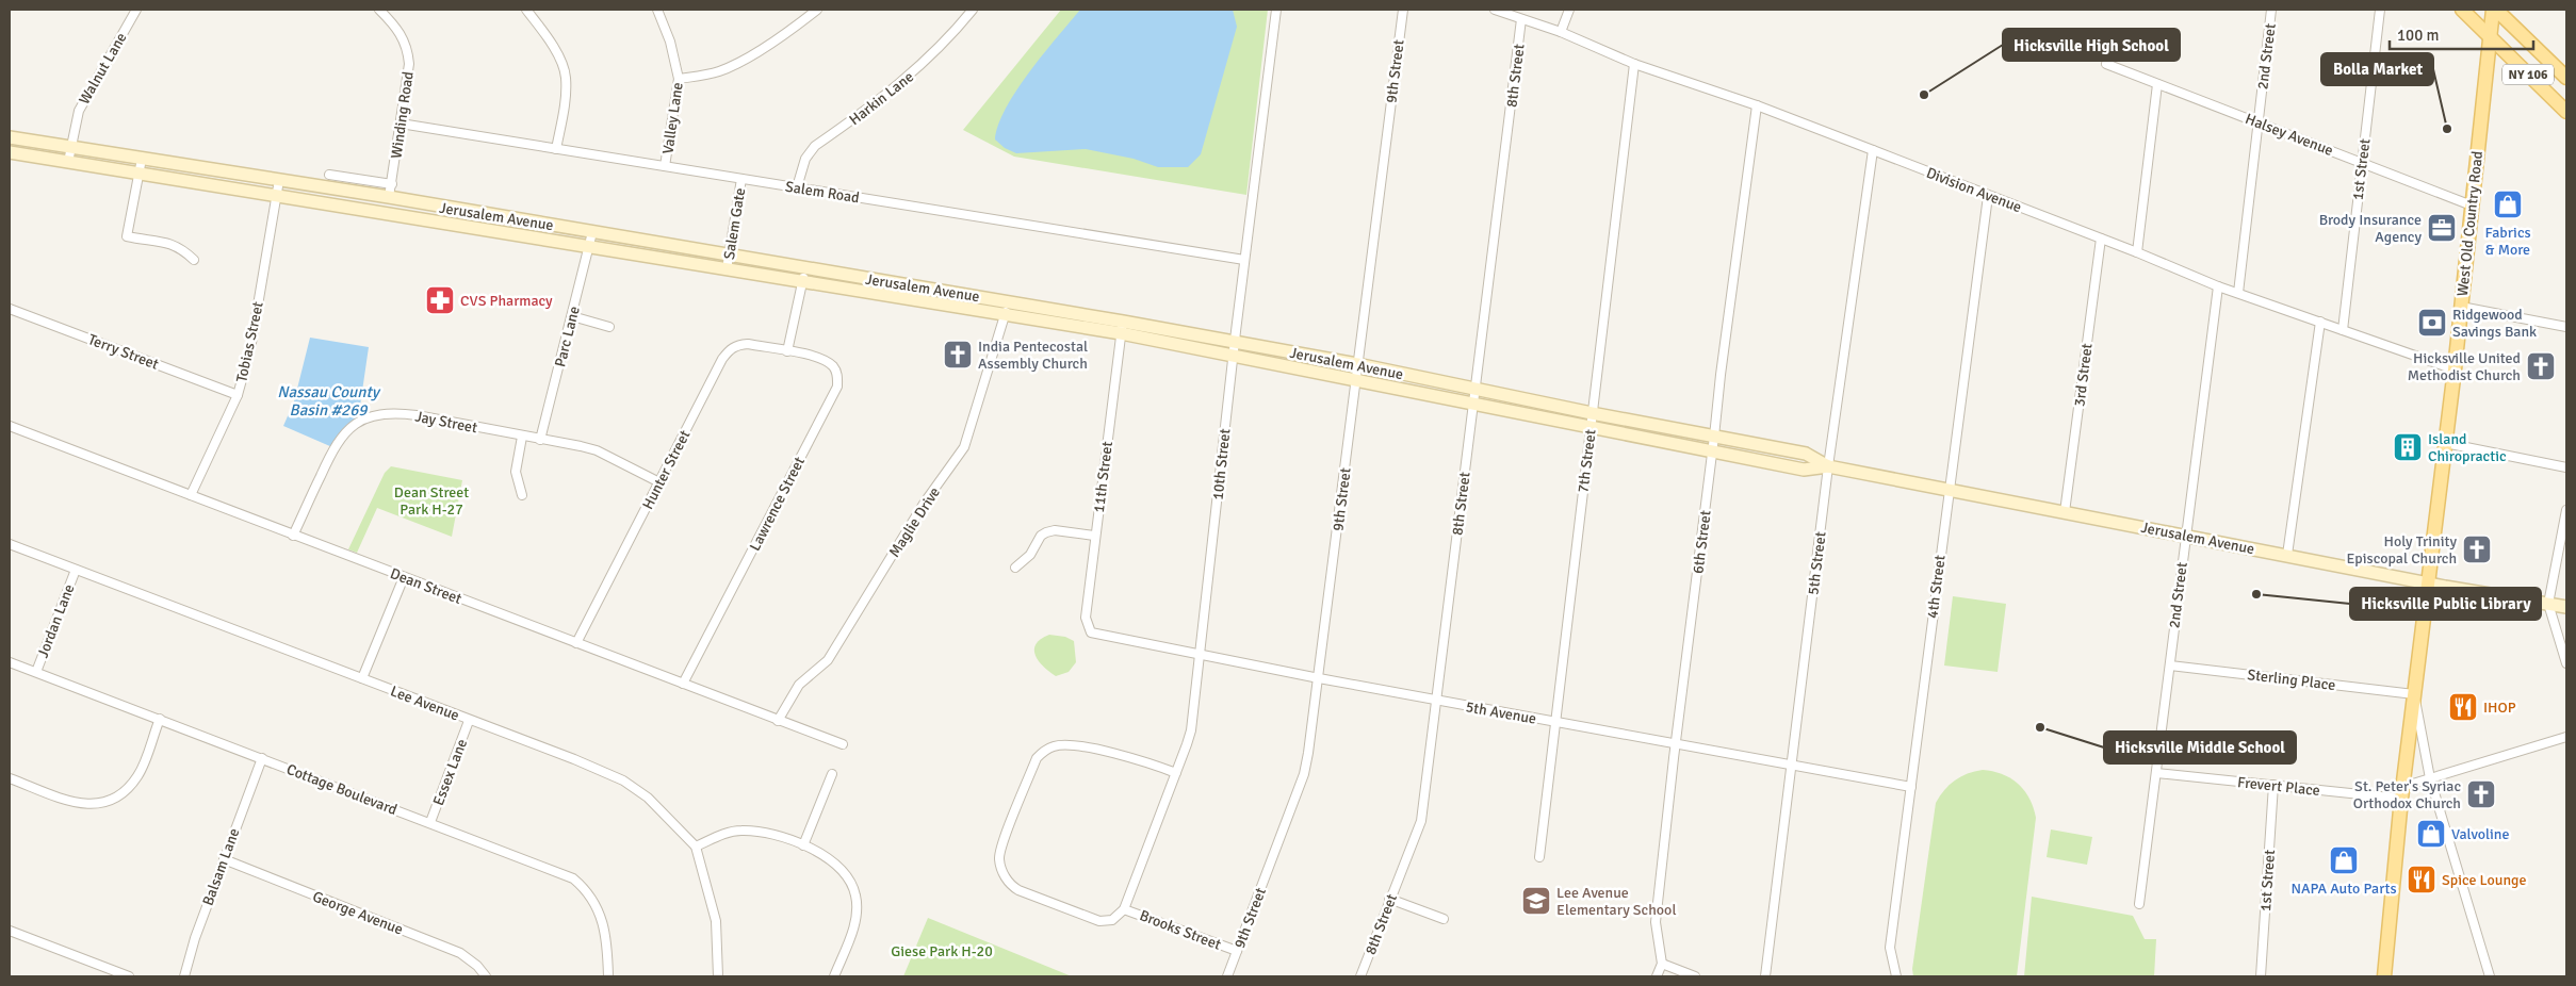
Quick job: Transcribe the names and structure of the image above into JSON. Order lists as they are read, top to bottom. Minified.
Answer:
{"streets":{"main road":["NY 106","Jerusalem Avenue","West Old Country Road"],"street":["2nd Street","Walnut Lane","9th Street","8th Street","Harkin Lane","Winding Road","Valley Lane","Halsey Avenue","1st Street","Division Avenue","Salem Road","Salem Gate","Parc Lane","Tobias Street","Terry Street","3rd Street","Jay Street","7th Street","10th Street","Hunter Street","11th Street","Lawrence Street","Maglie Drive","6th Street","5th Street","Dean Street","4th Street","Jordan Lane","Sterling Place","Lee Avenue","5th Avenue","Essex Lane","Frevert Place","Cottage Boulevard","Balsam Lane","George Avenue","Brooks Street"]},"crossings":[["2nd Street","Halsey Avenue"],["2nd Street","Division Avenue"],["2nd Street","Jerusalem Avenue"],["2nd Street","Sterling Place"],["2nd Street","Frevert Place"],["Walnut Lane","Jerusalem Avenue"],["9th Street","Jerusalem Avenue"],["9th Street","5th Avenue"],["9th Street","Brooks Street"],["NY 106","West Old Country Road"],["8th Street","Division Avenue"],["8th Street","Jerusalem Avenue"],["8th Street","5th Avenue"],["Harkin Lane","Salem Road"],["Winding Road","Salem Road"],["Winding Road","Jerusalem Avenue"],["Valley Lane","Salem Road"],["Halsey Avenue","1st Street"],["Halsey Avenue","West Old Country Road"],["1st Street","Division Avenue"],["1st Street","Frevert Place"],["Division Avenue","West Old Country Road"],["Division Avenue","3rd Street"],["Division Avenue","7th Street"],["Division Avenue","6th Street"],["Division Avenue","5th Street"],["Division Avenue","4th Street"],["Salem Road","Salem Gate"],["Salem Road","10th Street"],["Jerusalem Avenue","Salem Gate"],["Jerusalem Avenue","West Old Country Road"],["Jerusalem Avenue","Parc Lane"],["Jerusalem Avenue","Tobias Street"],["Jerusalem Avenue","3rd Street"],["Jerusalem Avenue","7th Street"],["Jerusalem Avenue","10th Street"],["Jerusalem Avenue","11th Street"],["Jerusalem Avenue","Maglie Drive"],["Jerusalem Avenue","6th Street"],["Jerusalem Avenue","5th Street"],["Jerusalem Avenue","4th Street"],["West Old Country Road","Sterling Place"],["West Old Country Road","Frevert Place"],["Parc Lane","Jay Street"],["Tobias Street","Terry Street"],["Tobias Street","Dean Street"],["Jay Street","Hunter Street"],["Jay Street","Dean Street"],["7th Street","5th Avenue"],["10th Street","5th Avenue"],["10th Street","Brooks Street"],["Hunter Street","Lawrence Street"],["Hunter Street","Dean Street"],["11th Street","5th Avenue"],["Lawrence Street","Dean Street"],["Maglie Drive","Dean Street"],["6th Street","5th Avenue"],["5th Street","5th Avenue"],["4th Street","5th Avenue"],["Jordan Lane","Lee Avenue"],["Jordan Lane","Cottage Boulevard"],["Lee Avenue","Essex Lane"],["Essex Lane","Cottage Boulevard"],["Cottage Boulevard","Balsam Lane"],["Balsam Lane","George Avenue"]],"water":["Nassau County Basin #269"],"parks":["Dean Street Park H-27","Giese Park H-20"],"places":{"other":["Hicksville High School","Bolla Market","Hicksville Public Library","Hicksville Middle School"],"shop":["Fabrics & More","Valvoline","NAPA Auto Parts"],"office":["Brody Insurance Agency"],"pharmacy":["CVS Pharmacy"],"bank":["Ridgewood Savings Bank"],"church":["India Pentecostal Assembly Church","Hicksville United Methodist Church","Holy Trinity Episcopal Church","St. Peter's Syriac Orthodox Church"],"building":["Island Chiropractic"],"restaurant":["IHOP","Spice Lounge"],"school or university":["Lee Avenue Elementary School"]},"scale_bar":"100 m"}
